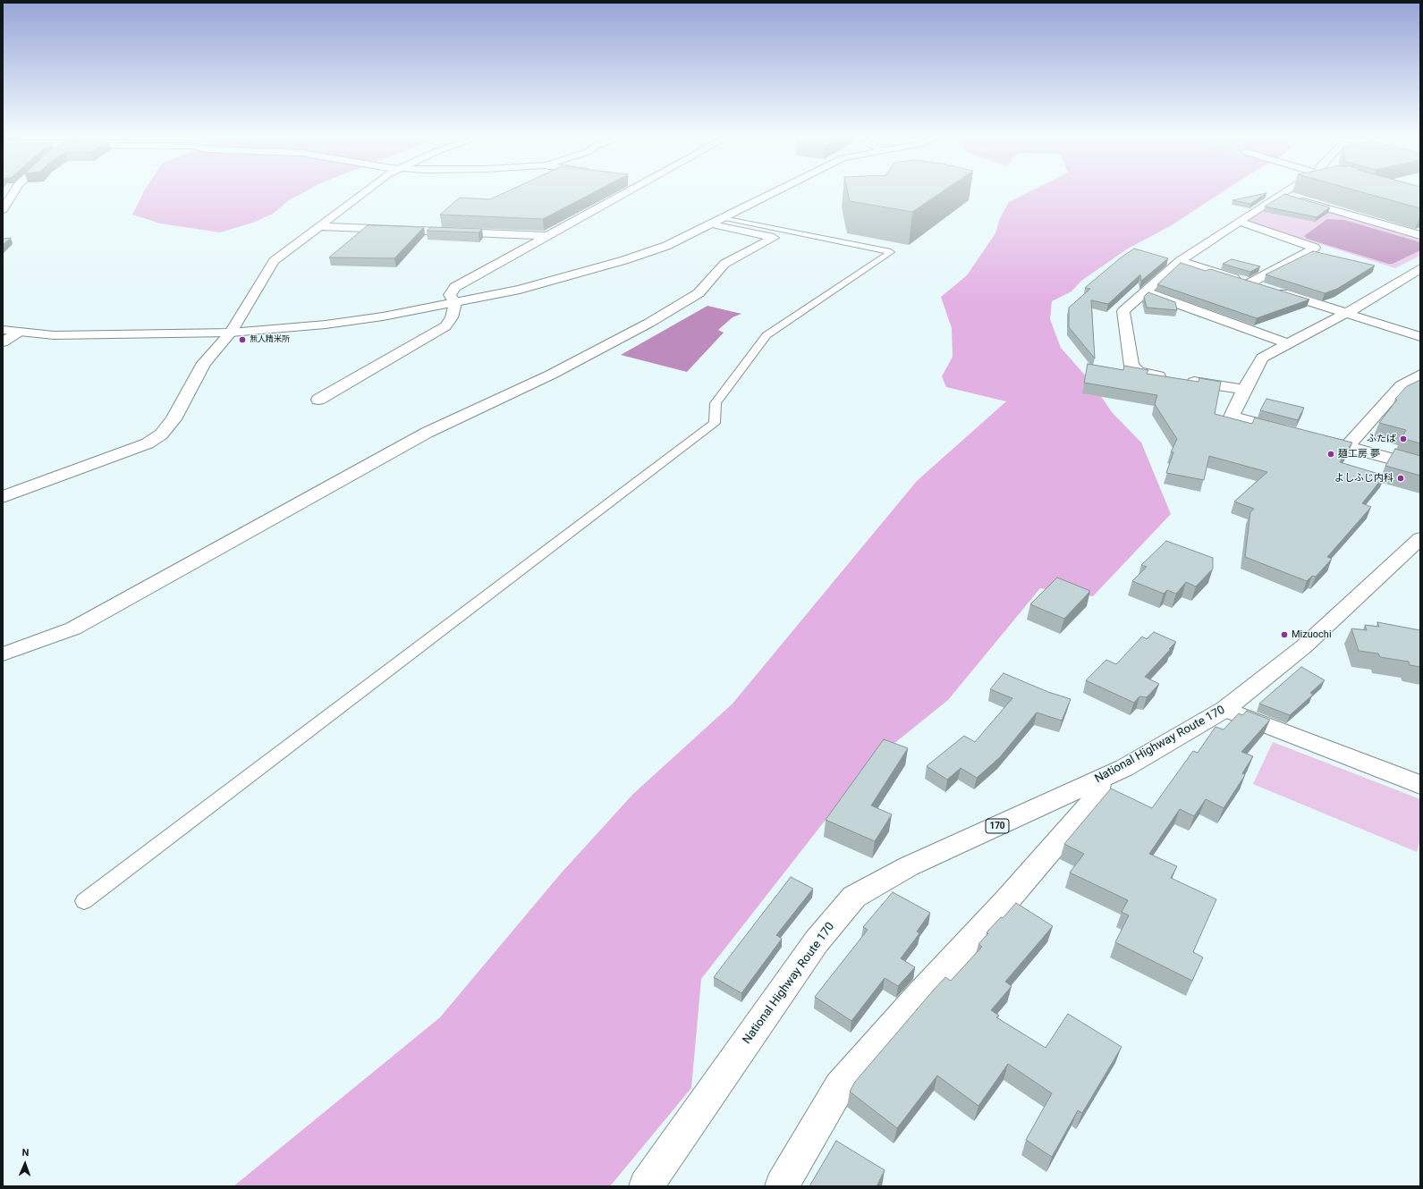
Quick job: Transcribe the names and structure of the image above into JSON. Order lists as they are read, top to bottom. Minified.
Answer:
{"streets":{"main road":["National Highway Route 170","170"]},"places":["無人精米所","ふたば","麺工房 夢","よしふじ内科","Mizuochi"],"north":"top"}
